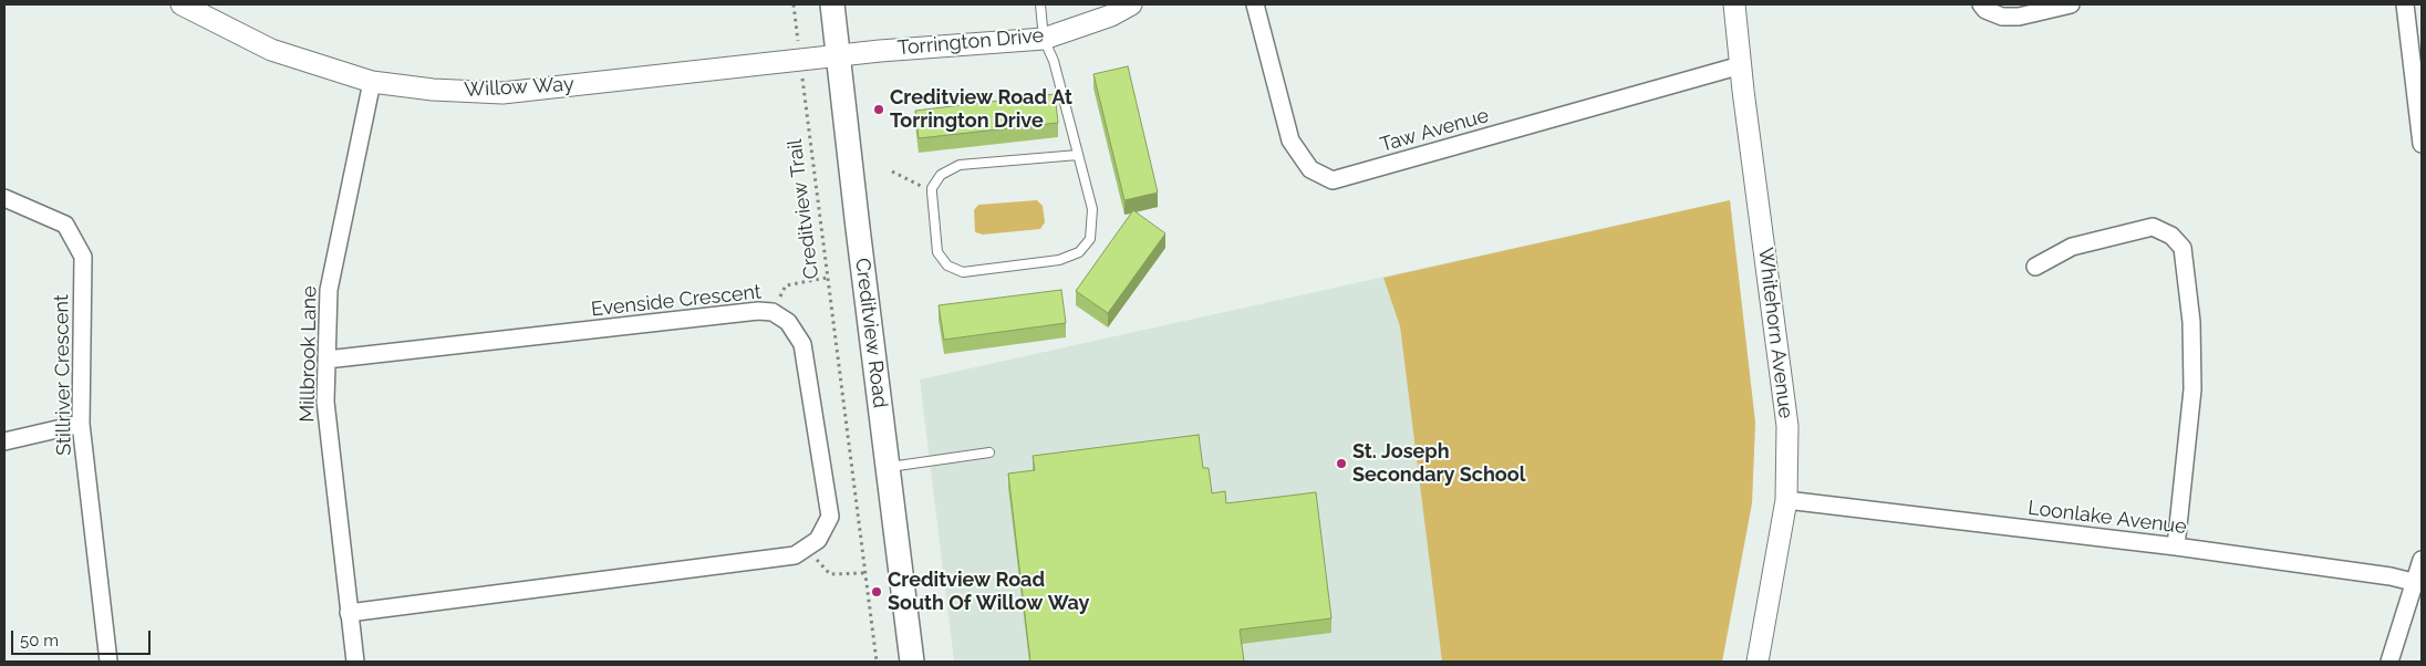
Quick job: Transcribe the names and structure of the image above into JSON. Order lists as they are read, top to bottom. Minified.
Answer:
{"streets":{"main road":["Creditview Road"],"street":["Torrington Drive","Willow Way","Taw Avenue","Evenside Crescent","Whitehorn Avenue","Millbrook Lane","Stillriver Crescent","Loonlake Avenue"],"path":["Creditview Trail"]},"crossings":[["Torrington Drive","Willow Way"],["Torrington Drive","Creditview Road"],["Willow Way","Creditview Road"],["Willow Way","Millbrook Lane"],["Taw Avenue","Whitehorn Avenue"],["Evenside Crescent","Millbrook Lane"],["Whitehorn Avenue","Loonlake Avenue"]],"places":["Creditview Road At Torrington Drive","St. Joseph Secondary School","Creditview Road South Of Willow Way"],"scale_bar":"50 m"}
